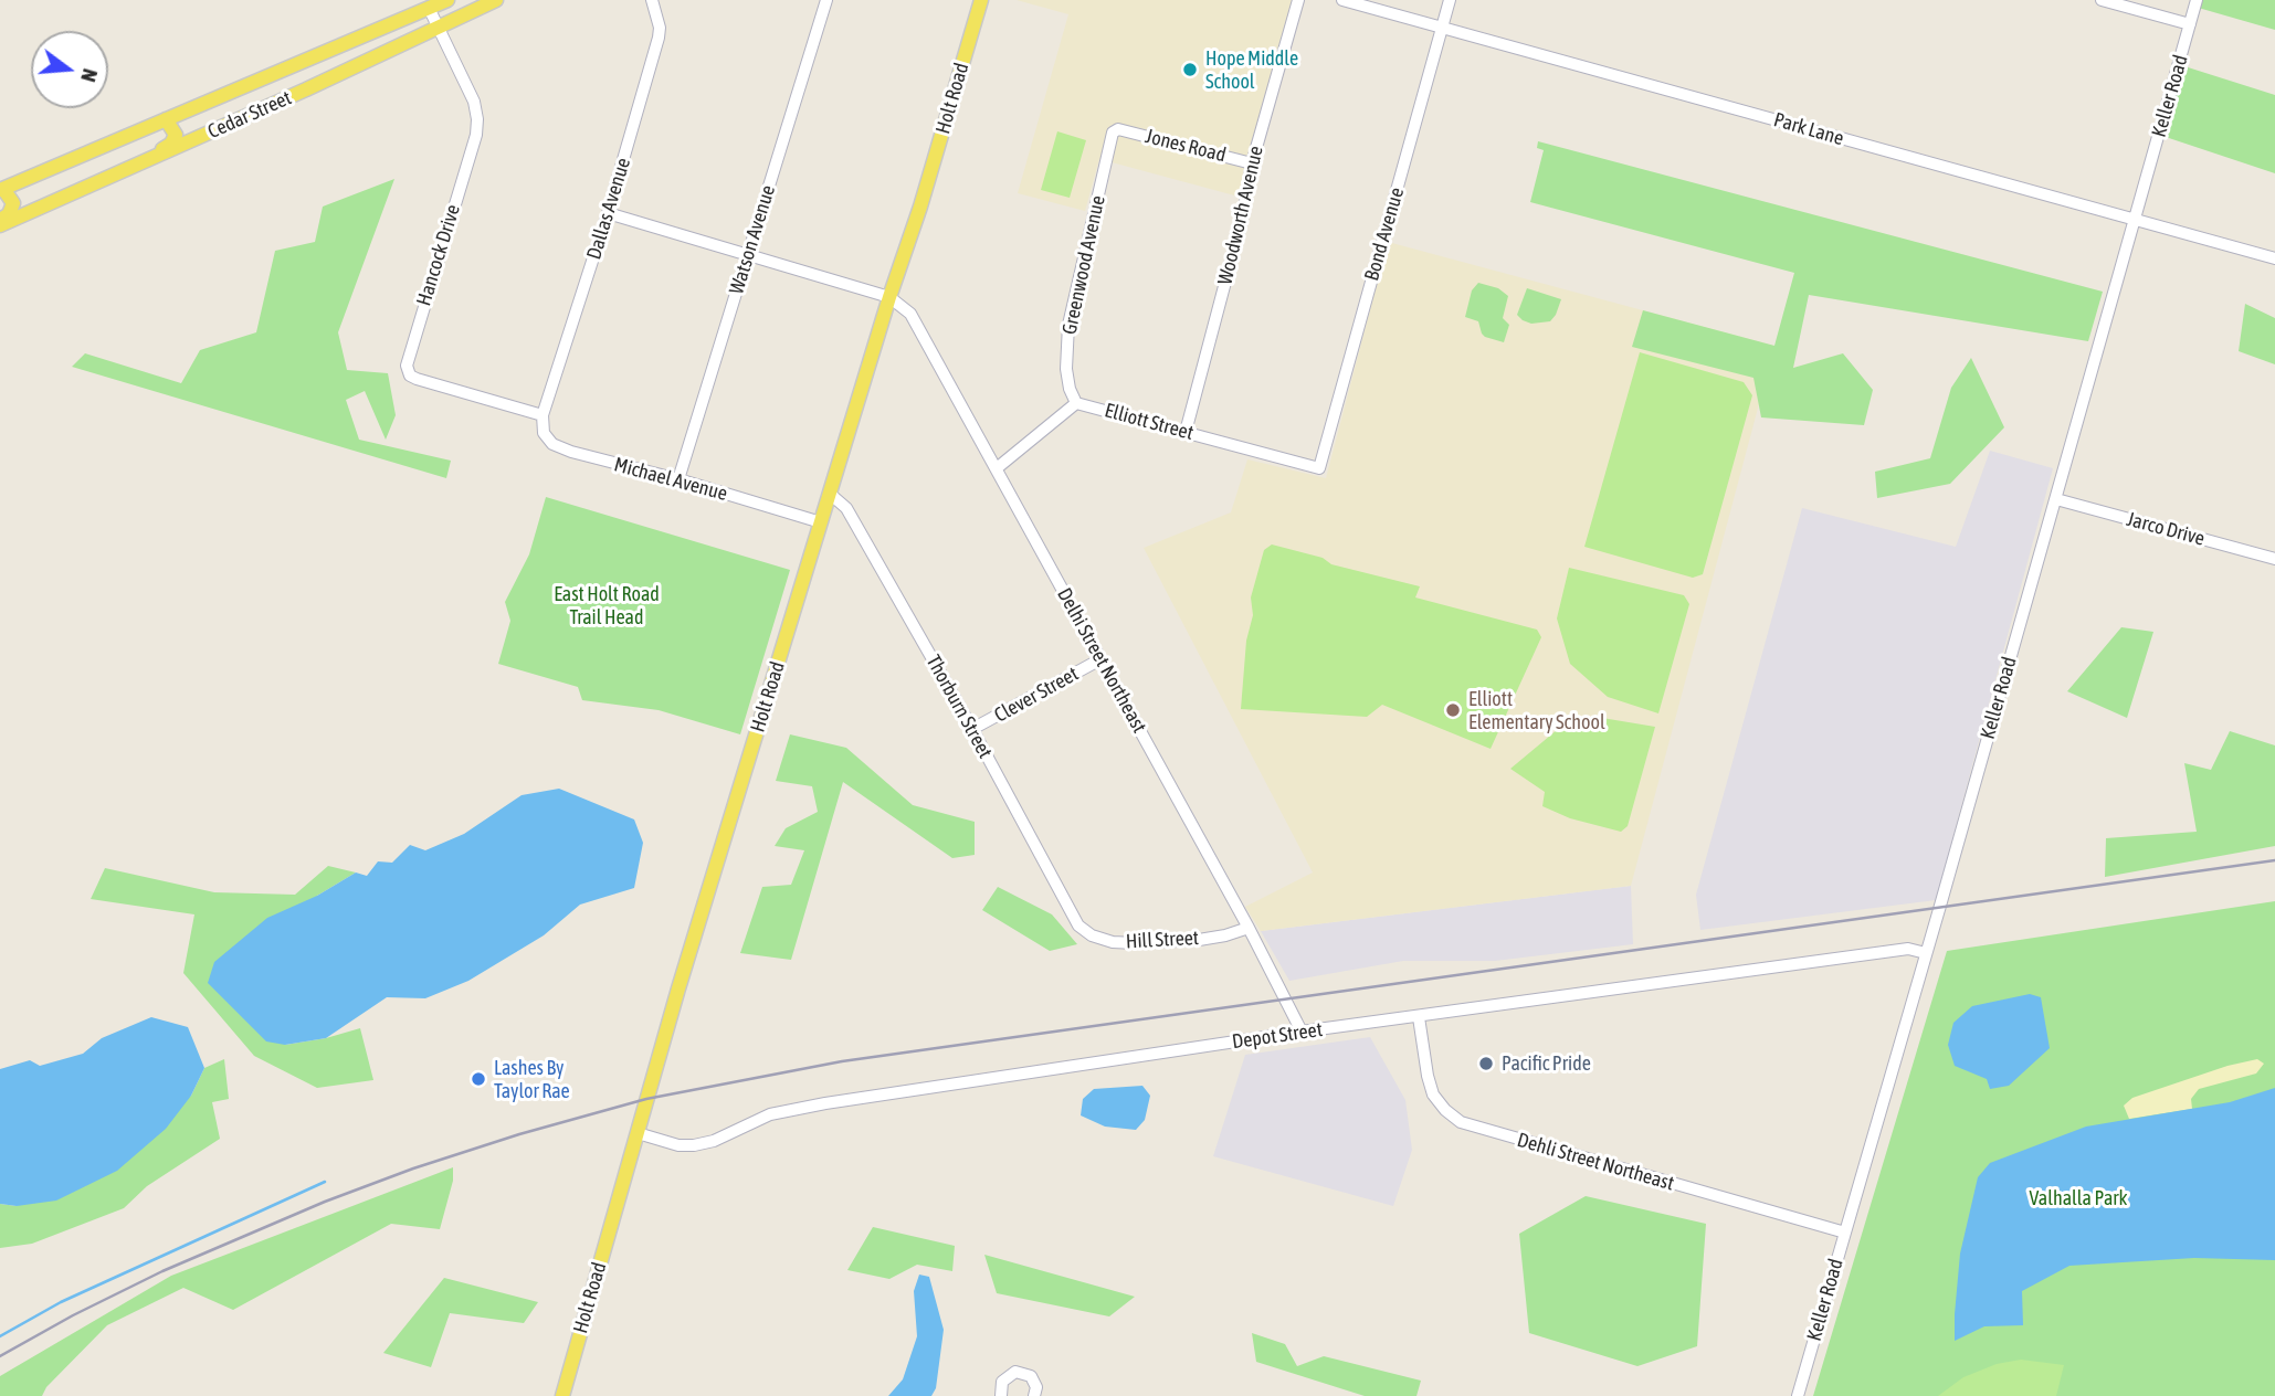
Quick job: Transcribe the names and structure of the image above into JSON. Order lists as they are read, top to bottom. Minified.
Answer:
{"streets":{"main road":["Holt Road","Cedar Street"],"street":["Keller Road","Park Lane","Jones Road","Dallas Avenue","Woodworth Avenue","Bond Avenue","Watson Avenue","Hancock Drive","Greenwood Avenue","Elliott Street","Michael Avenue","Jarco Drive","Delhi Street Northeast","Clever Street","Thorburn Street","Hill Street","Depot Street","Dehli Street Northeast"]},"crossings":[["Keller Road","Park Lane"],["Keller Road","Jarco Drive"],["Keller Road","Depot Street"],["Keller Road","Dehli Street Northeast"],["Holt Road","Michael Avenue"],["Holt Road","Delhi Street Northeast"],["Holt Road","Thorburn Street"],["Holt Road","Depot Street"],["Cedar Street","Hancock Drive"],["Park Lane","Bond Avenue"],["Jones Road","Woodworth Avenue"],["Jones Road","Greenwood Avenue"],["Dallas Avenue","Hancock Drive"],["Dallas Avenue","Michael Avenue"],["Woodworth Avenue","Elliott Street"],["Bond Avenue","Elliott Street"],["Watson Avenue","Michael Avenue"],["Hancock Drive","Michael Avenue"],["Greenwood Avenue","Elliott Street"],["Delhi Street Northeast","Clever Street"],["Delhi Street Northeast","Hill Street"],["Delhi Street Northeast","Depot Street"],["Clever Street","Thorburn Street"],["Thorburn Street","Hill Street"],["Depot Street","Dehli Street Northeast"]],"parks":["East Holt Road Trail Head","Valhalla Park"],"places":["Hope Middle School","Elliott Elementary School","Pacific Pride","Lashes By Taylor Rae"],"north":"right"}
